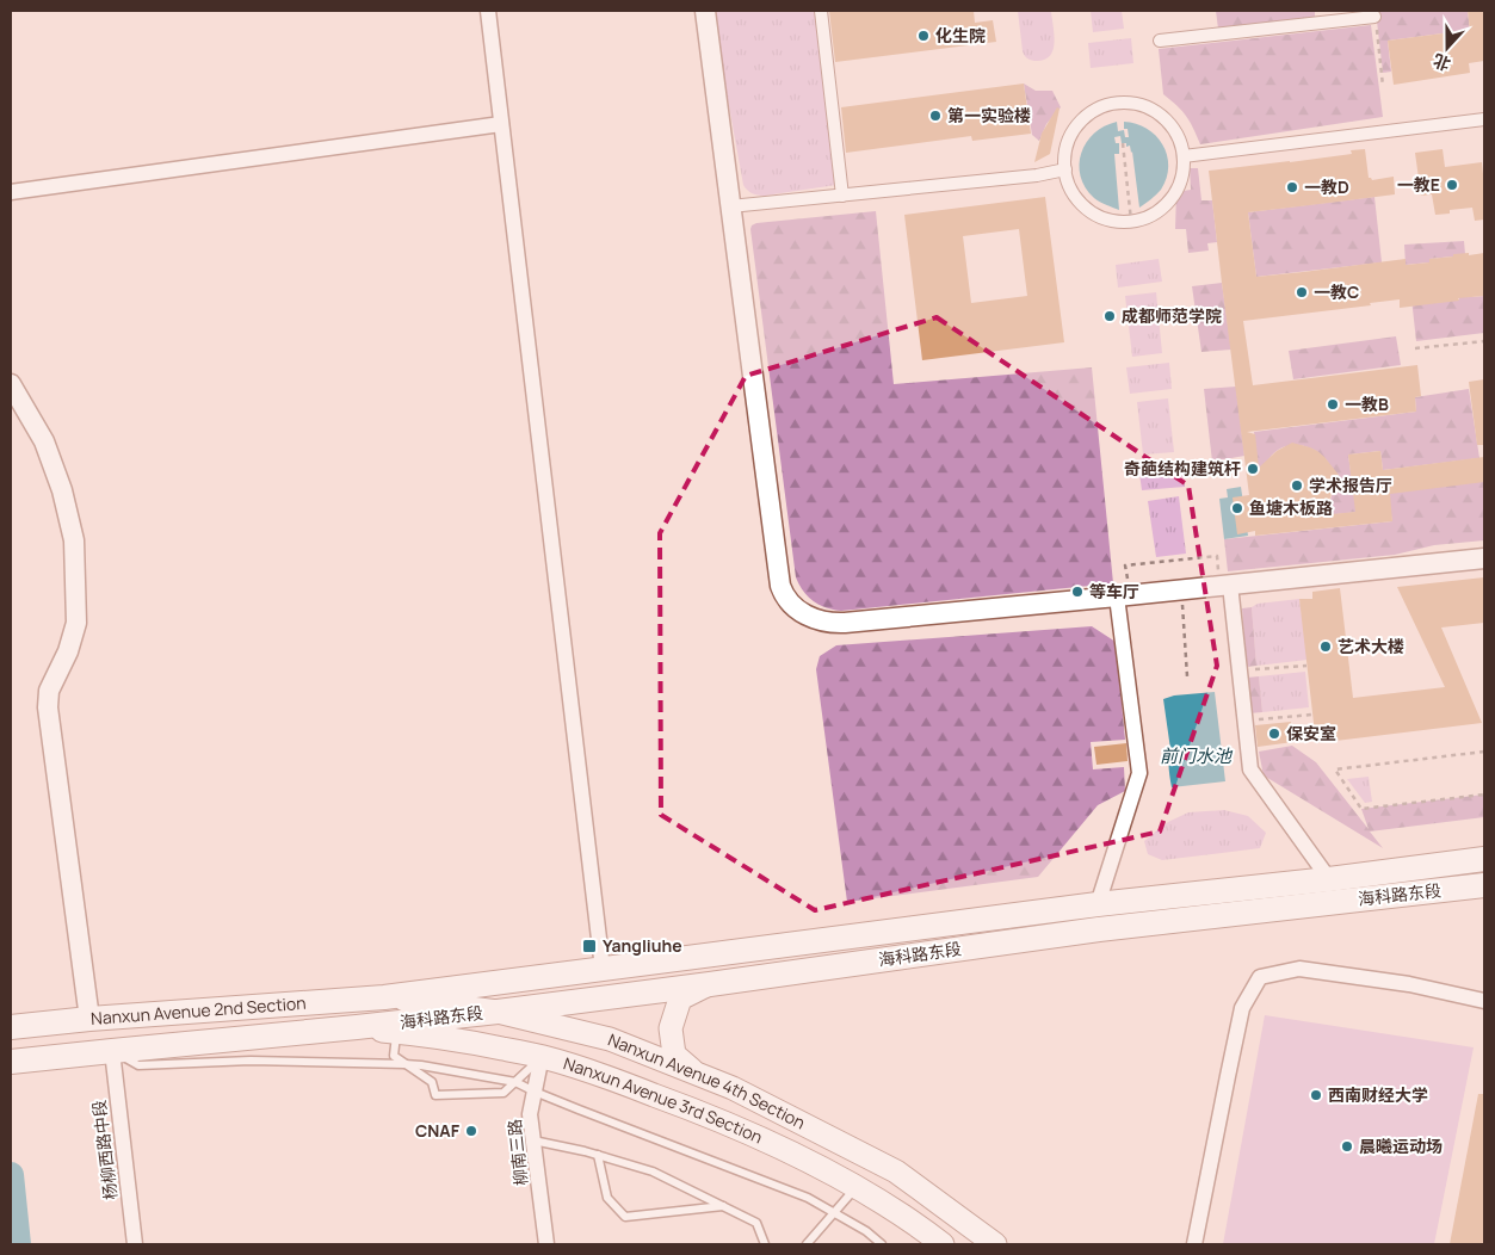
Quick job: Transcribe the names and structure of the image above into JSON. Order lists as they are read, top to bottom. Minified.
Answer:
{"streets":{"main road":["海科路东段","Nanxun Avenue 2nd Section","Nanxun Avenue 4th Section","Nanxun Avenue 3rd Section"],"street":["杨柳西路中段","柳南三路"]},"crossings":[["海科路东段","Nanxun Avenue 2nd Section"],["海科路东段","Nanxun Avenue 4th Section"],["海科路东段","Nanxun Avenue 3rd Section"],["Nanxun Avenue 2nd Section","Nanxun Avenue 4th Section"],["Nanxun Avenue 2nd Section","Nanxun Avenue 3rd Section"],["Nanxun Avenue 2nd Section","杨柳西路中段"],["Nanxun Avenue 3rd Section","柳南三路"]],"water":["前门水池"],"places":{"other":["化生院","第一实验楼","一教E","一教D","一教C","成都师范学院","一教B","奇葩结构建筑杆","学术报告厅","鱼塘木板路","等车厅","艺术大楼","保安室","西南财经大学","CNAF","晨曦运动场"],"transit":["Yangliuhe"]},"north":"bottom"}
